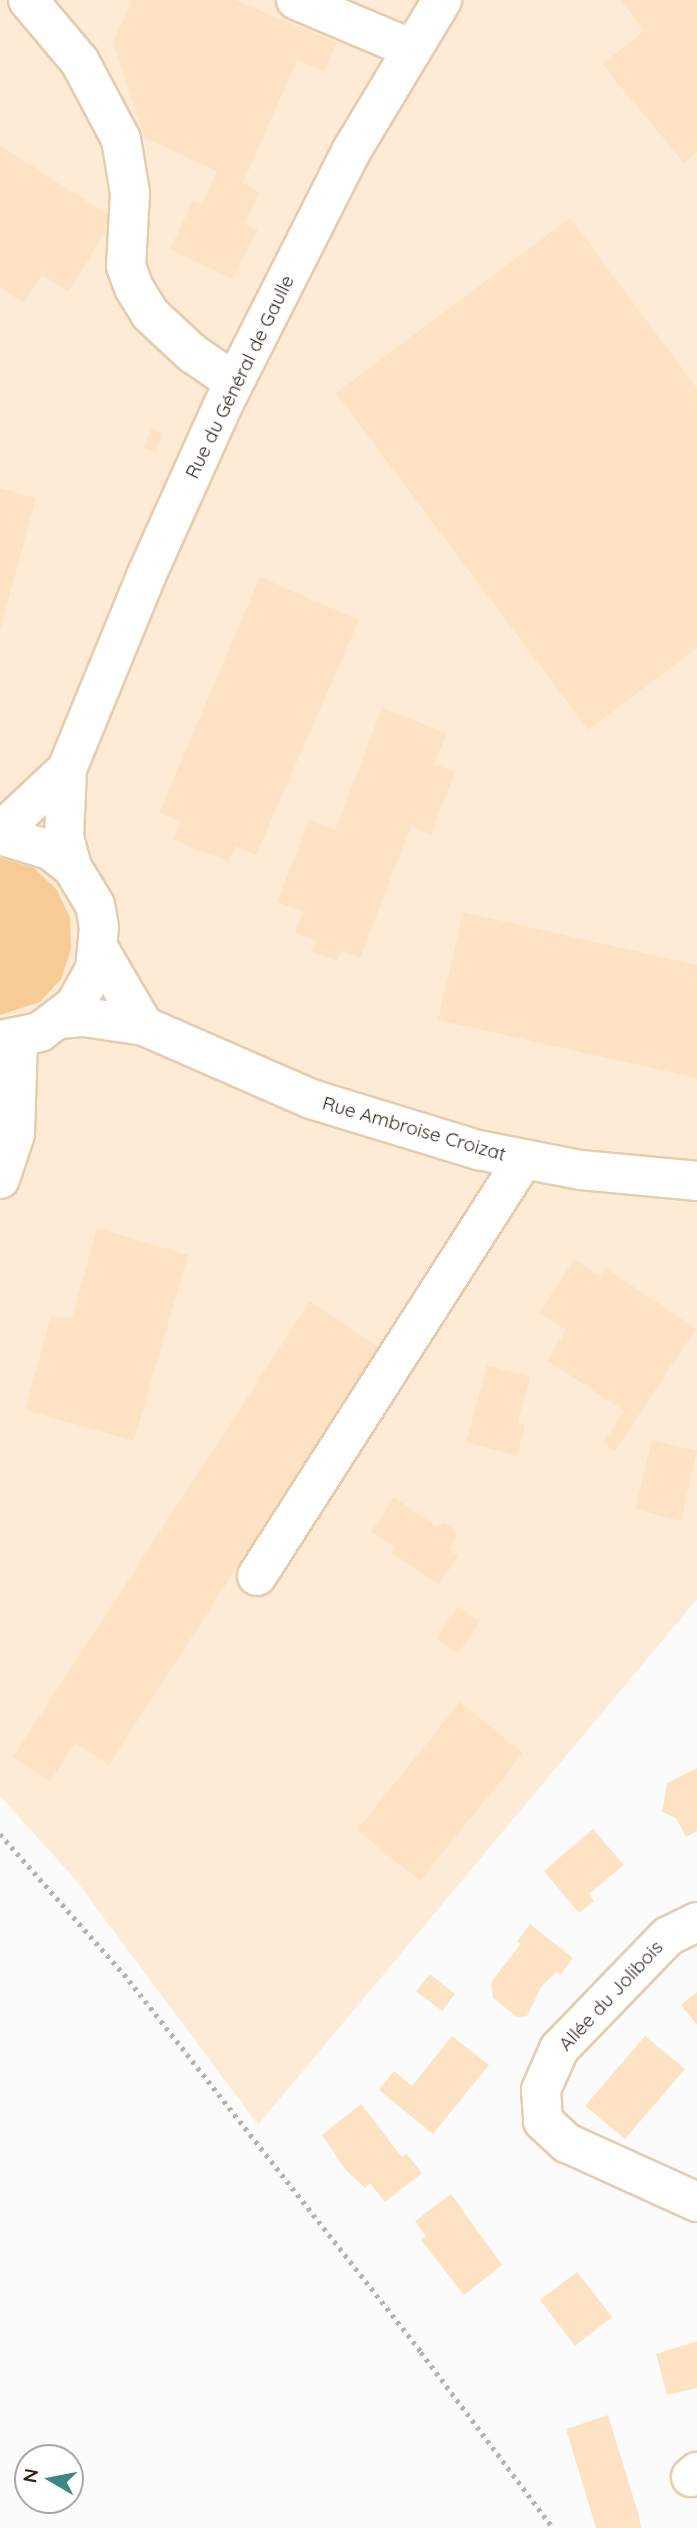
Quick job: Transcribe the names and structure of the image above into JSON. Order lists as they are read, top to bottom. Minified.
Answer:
{"streets":{"street":["Rue du Général de Gaulle","Rue Ambroise Croizat","Allée du Jolibois"]},"north":"left"}
